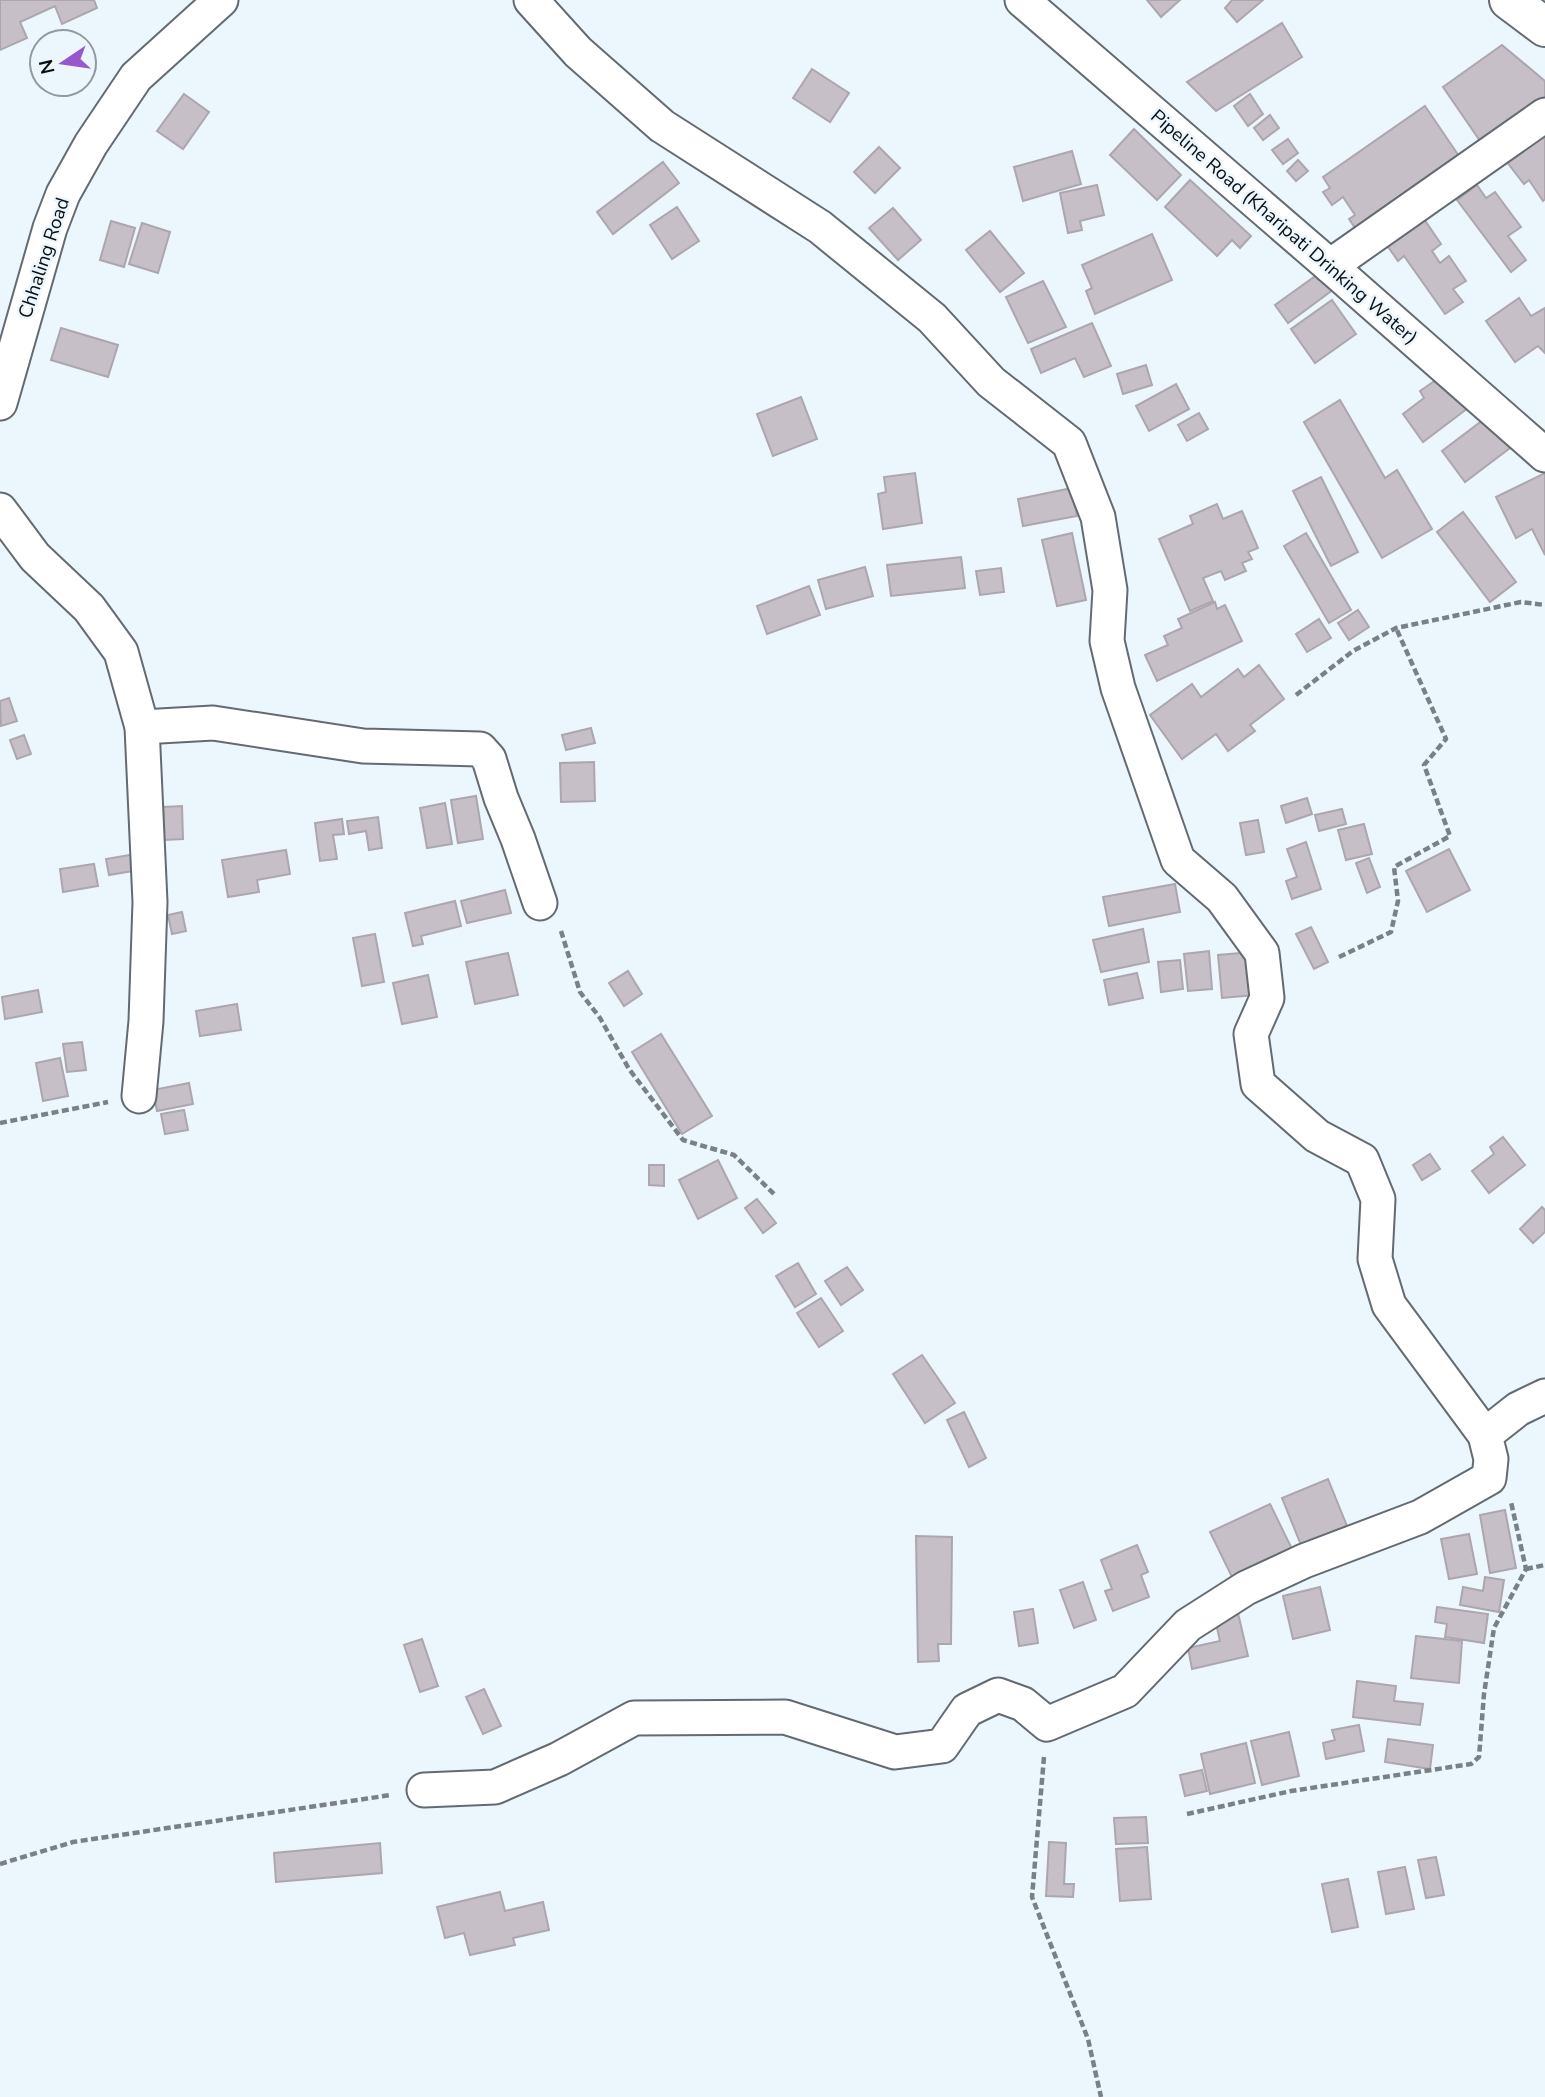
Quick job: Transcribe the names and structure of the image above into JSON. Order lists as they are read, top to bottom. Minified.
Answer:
{"streets":{"street":["Pipeline Road (Kharipati Drinking Water)","Chhaling Road"]},"north":"left"}
